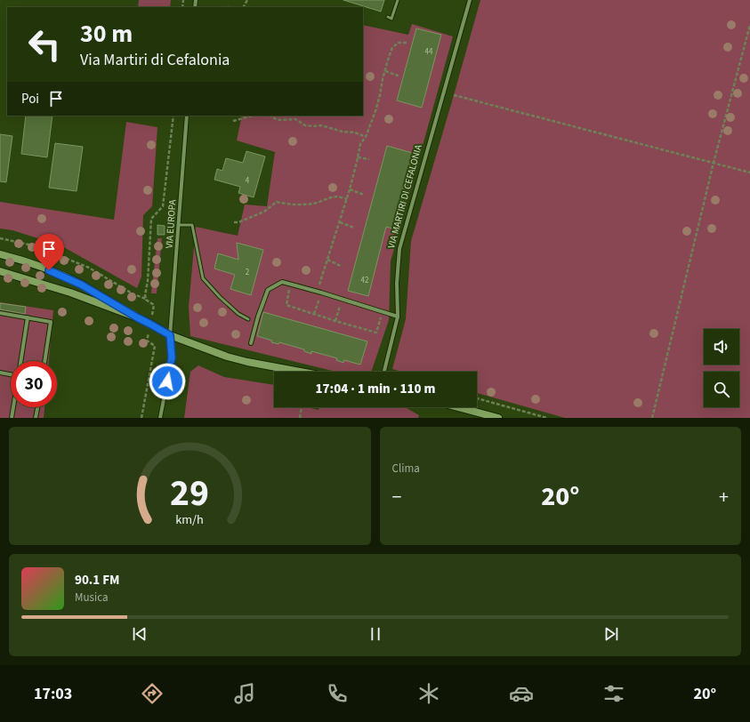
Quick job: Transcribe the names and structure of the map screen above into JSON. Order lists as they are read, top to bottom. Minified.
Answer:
{"streets":{"street":["VIA MARTIRI DI CEFALONIA","VIA EUROPA"]},"house_numbers":["44","4","2","42"],"page":{"turn":["30 m","Via Martiri di Cefalonia"],"then":"Poi","limit":"30","trip":"17:04 · 1 min · 110 m","tile":"Clima","heat":["−","20°","+"],"song":["90.1 FM","Musica"],"tabs":["17:03","20°"],"gauge":["29","km/h"]}}
